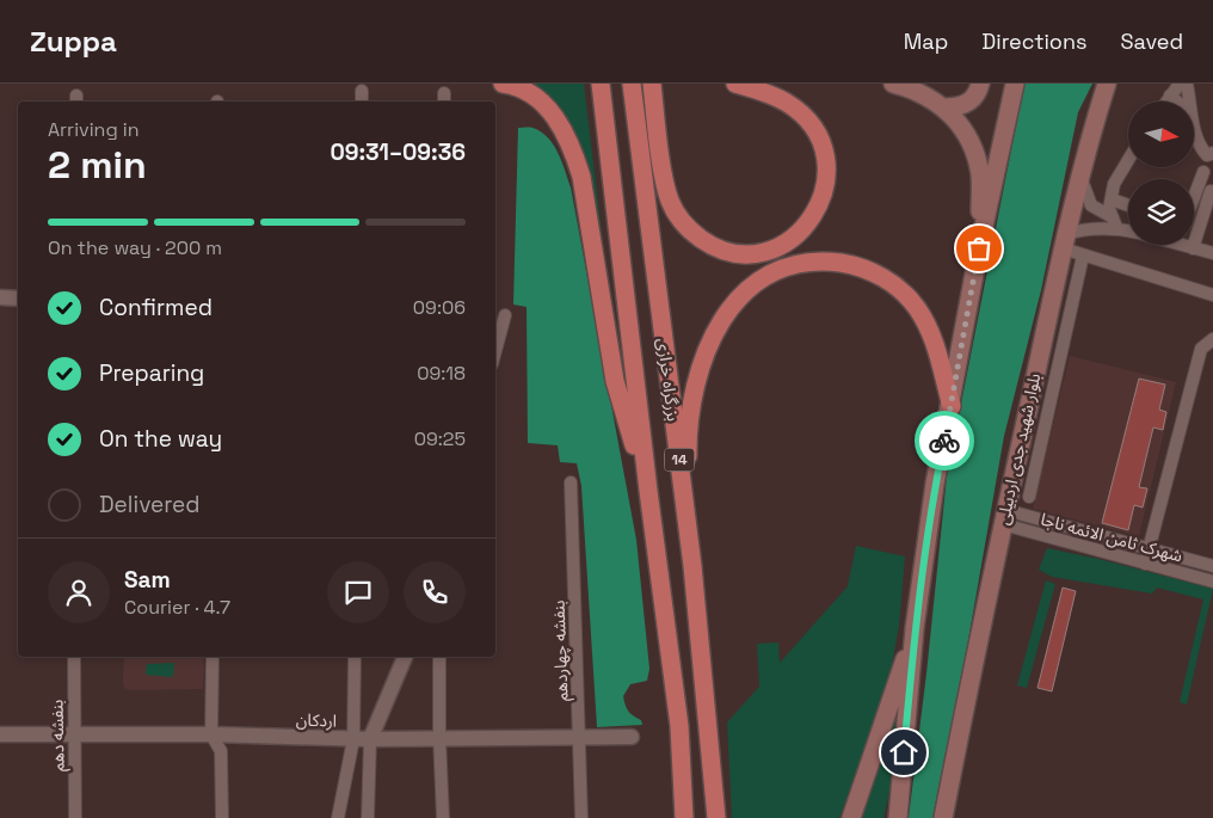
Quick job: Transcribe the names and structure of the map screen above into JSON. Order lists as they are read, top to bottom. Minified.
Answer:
{"streets":{"highway":["بزرگراه خرازی","14"],"main road":["بلوار شهید جدی اردبیلی"],"street":["شهرک ثامن الائمه ناجا","بنفشه چهاردهم","اردکان","بنفشه دهم"]},"crossings":[["بلوار شهید جدی اردبیلی","شهرک ثامن الائمه ناجا"],["بنفشه چهاردهم","اردکان"],["اردکان","بنفشه دهم"]],"north":"right","page":{"header":"Zuppa","nav":["Map","Directions","Saved"],"heading":["2 min","Arriving in","09:31–09:36"],"panel":["Sam","Courier · 4.7"],"bar":"On the way · 200 m","list":[["Confirmed","09:06"],["Preparing","09:18"],["On the way","09:25"],"Delivered"]}}
